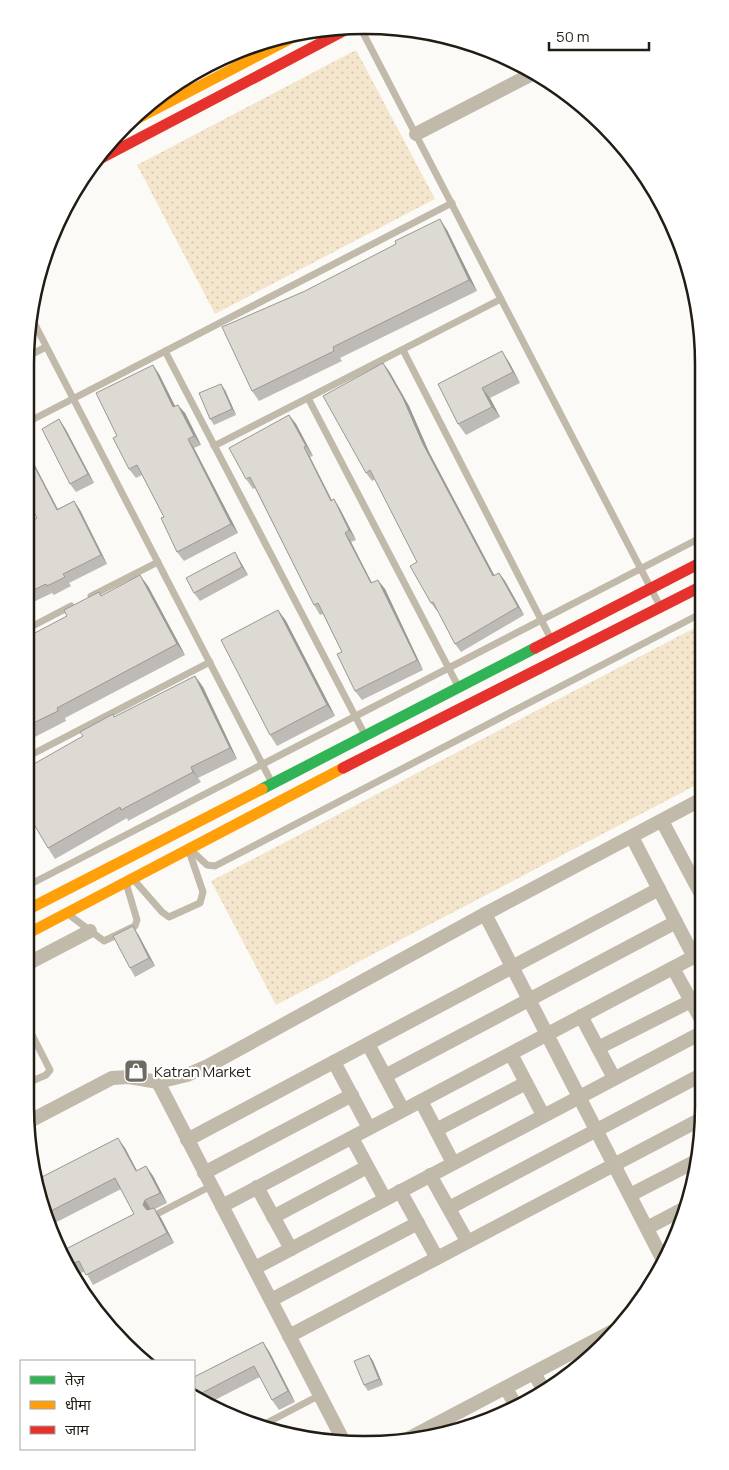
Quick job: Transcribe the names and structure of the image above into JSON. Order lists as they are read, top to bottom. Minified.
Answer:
{"places":{"shop":["Katran Market"]},"legend":["तेज़","धीमा","जाम"],"scale_bar":"50 m"}
